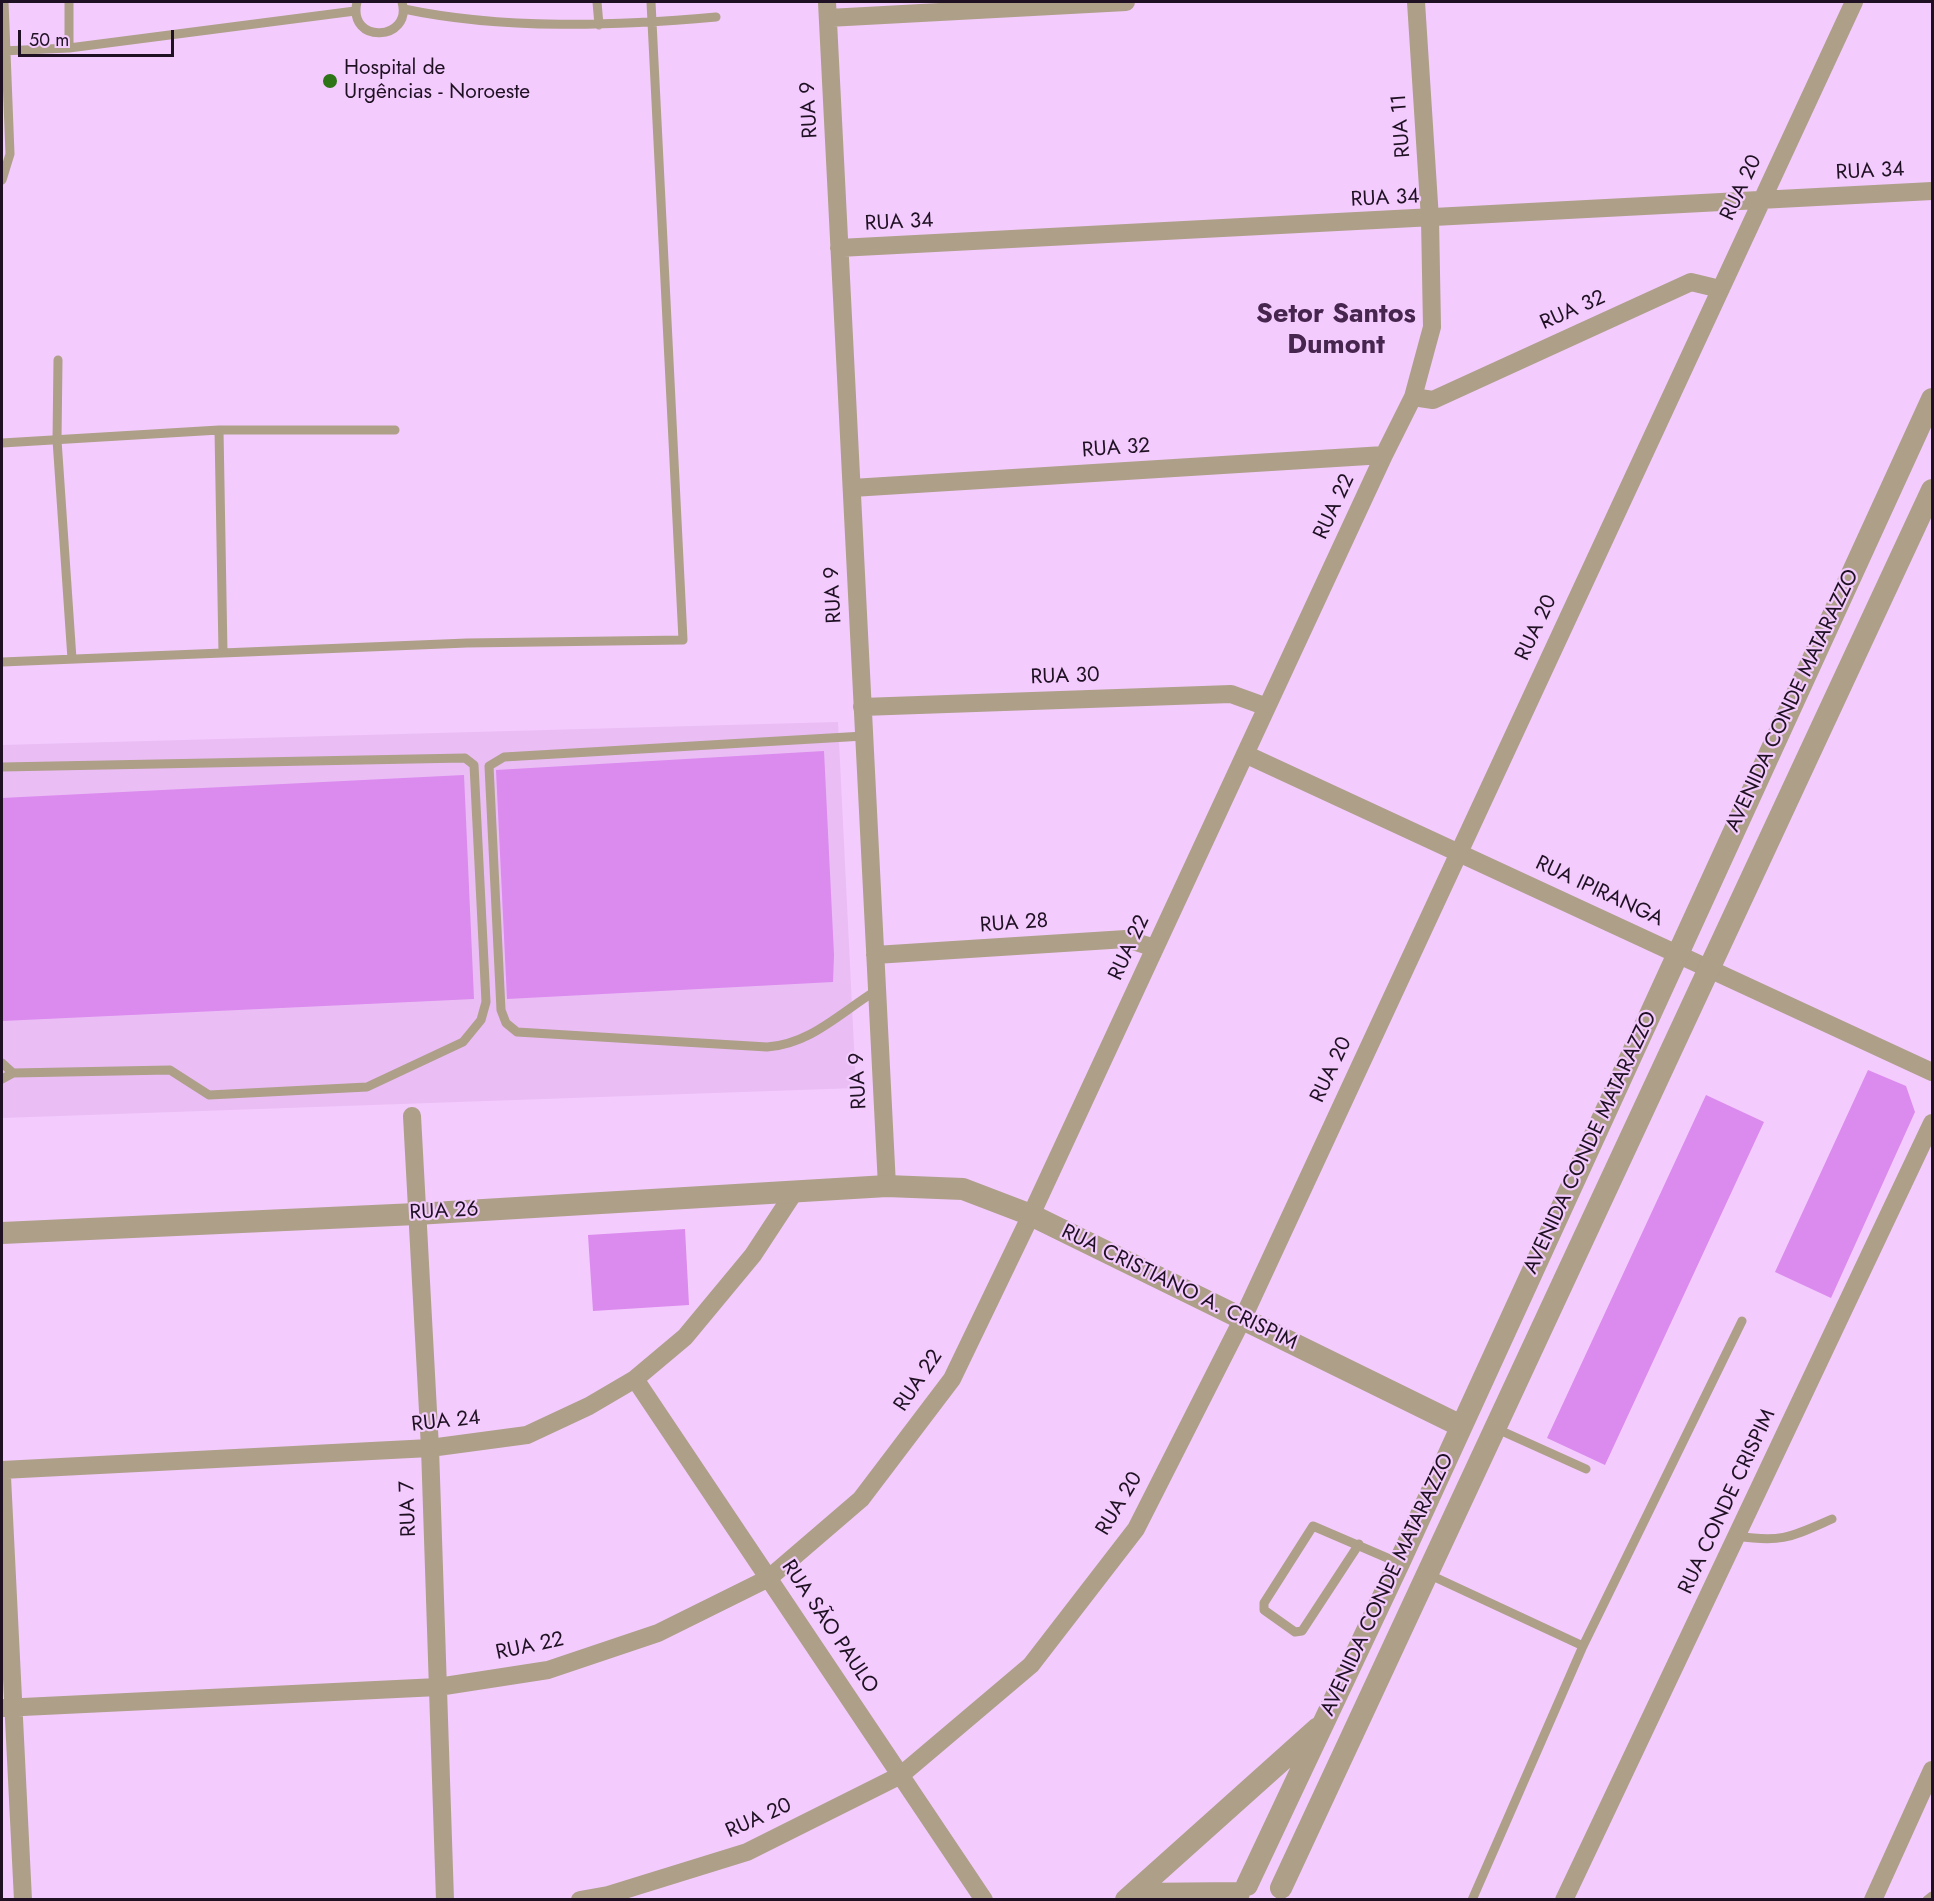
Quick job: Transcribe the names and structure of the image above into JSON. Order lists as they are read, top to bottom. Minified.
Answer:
{"streets":{"street":["RUA 9","RUA 11","RUA 34","RUA 20","RUA 32","RUA 22","RUA 30","AVENIDA CONDE MATARAZZO","RUA IPIRANGA","RUA 28","RUA 26","RUA CRISTIANO A. CRISPIM","RUA 24","RUA CONDE CRISPIM","RUA 7","RUA SÃO PAULO"]},"crossings":[["RUA 9","RUA 34"],["RUA 9","RUA 32"],["RUA 9","RUA 30"],["RUA 9","RUA 28"],["RUA 9","RUA 26"],["RUA 9","RUA CRISTIANO A. CRISPIM"],["RUA 11","RUA 34"],["RUA 11","RUA 32"],["RUA 11","RUA 22"],["RUA 34","RUA 20"],["RUA 20","RUA 32"],["RUA 20","RUA IPIRANGA"],["RUA 20","RUA CRISTIANO A. CRISPIM"],["RUA 20","RUA SÃO PAULO"],["RUA 32","RUA 22"],["RUA 22","RUA 30"],["RUA 22","RUA IPIRANGA"],["RUA 22","RUA 28"],["RUA 22","RUA CRISTIANO A. CRISPIM"],["RUA 22","RUA 7"],["RUA 22","RUA SÃO PAULO"],["AVENIDA CONDE MATARAZZO","RUA IPIRANGA"],["AVENIDA CONDE MATARAZZO","RUA CRISTIANO A. CRISPIM"],["RUA 26","RUA CRISTIANO A. CRISPIM"],["RUA 26","RUA 24"],["RUA 26","RUA 7"],["RUA 24","RUA 7"],["RUA 24","RUA SÃO PAULO"]],"districts":["Setor Santos Dumont"],"places":["Hospital de Urgências - Noroeste"],"scale_bar":"50 m"}
